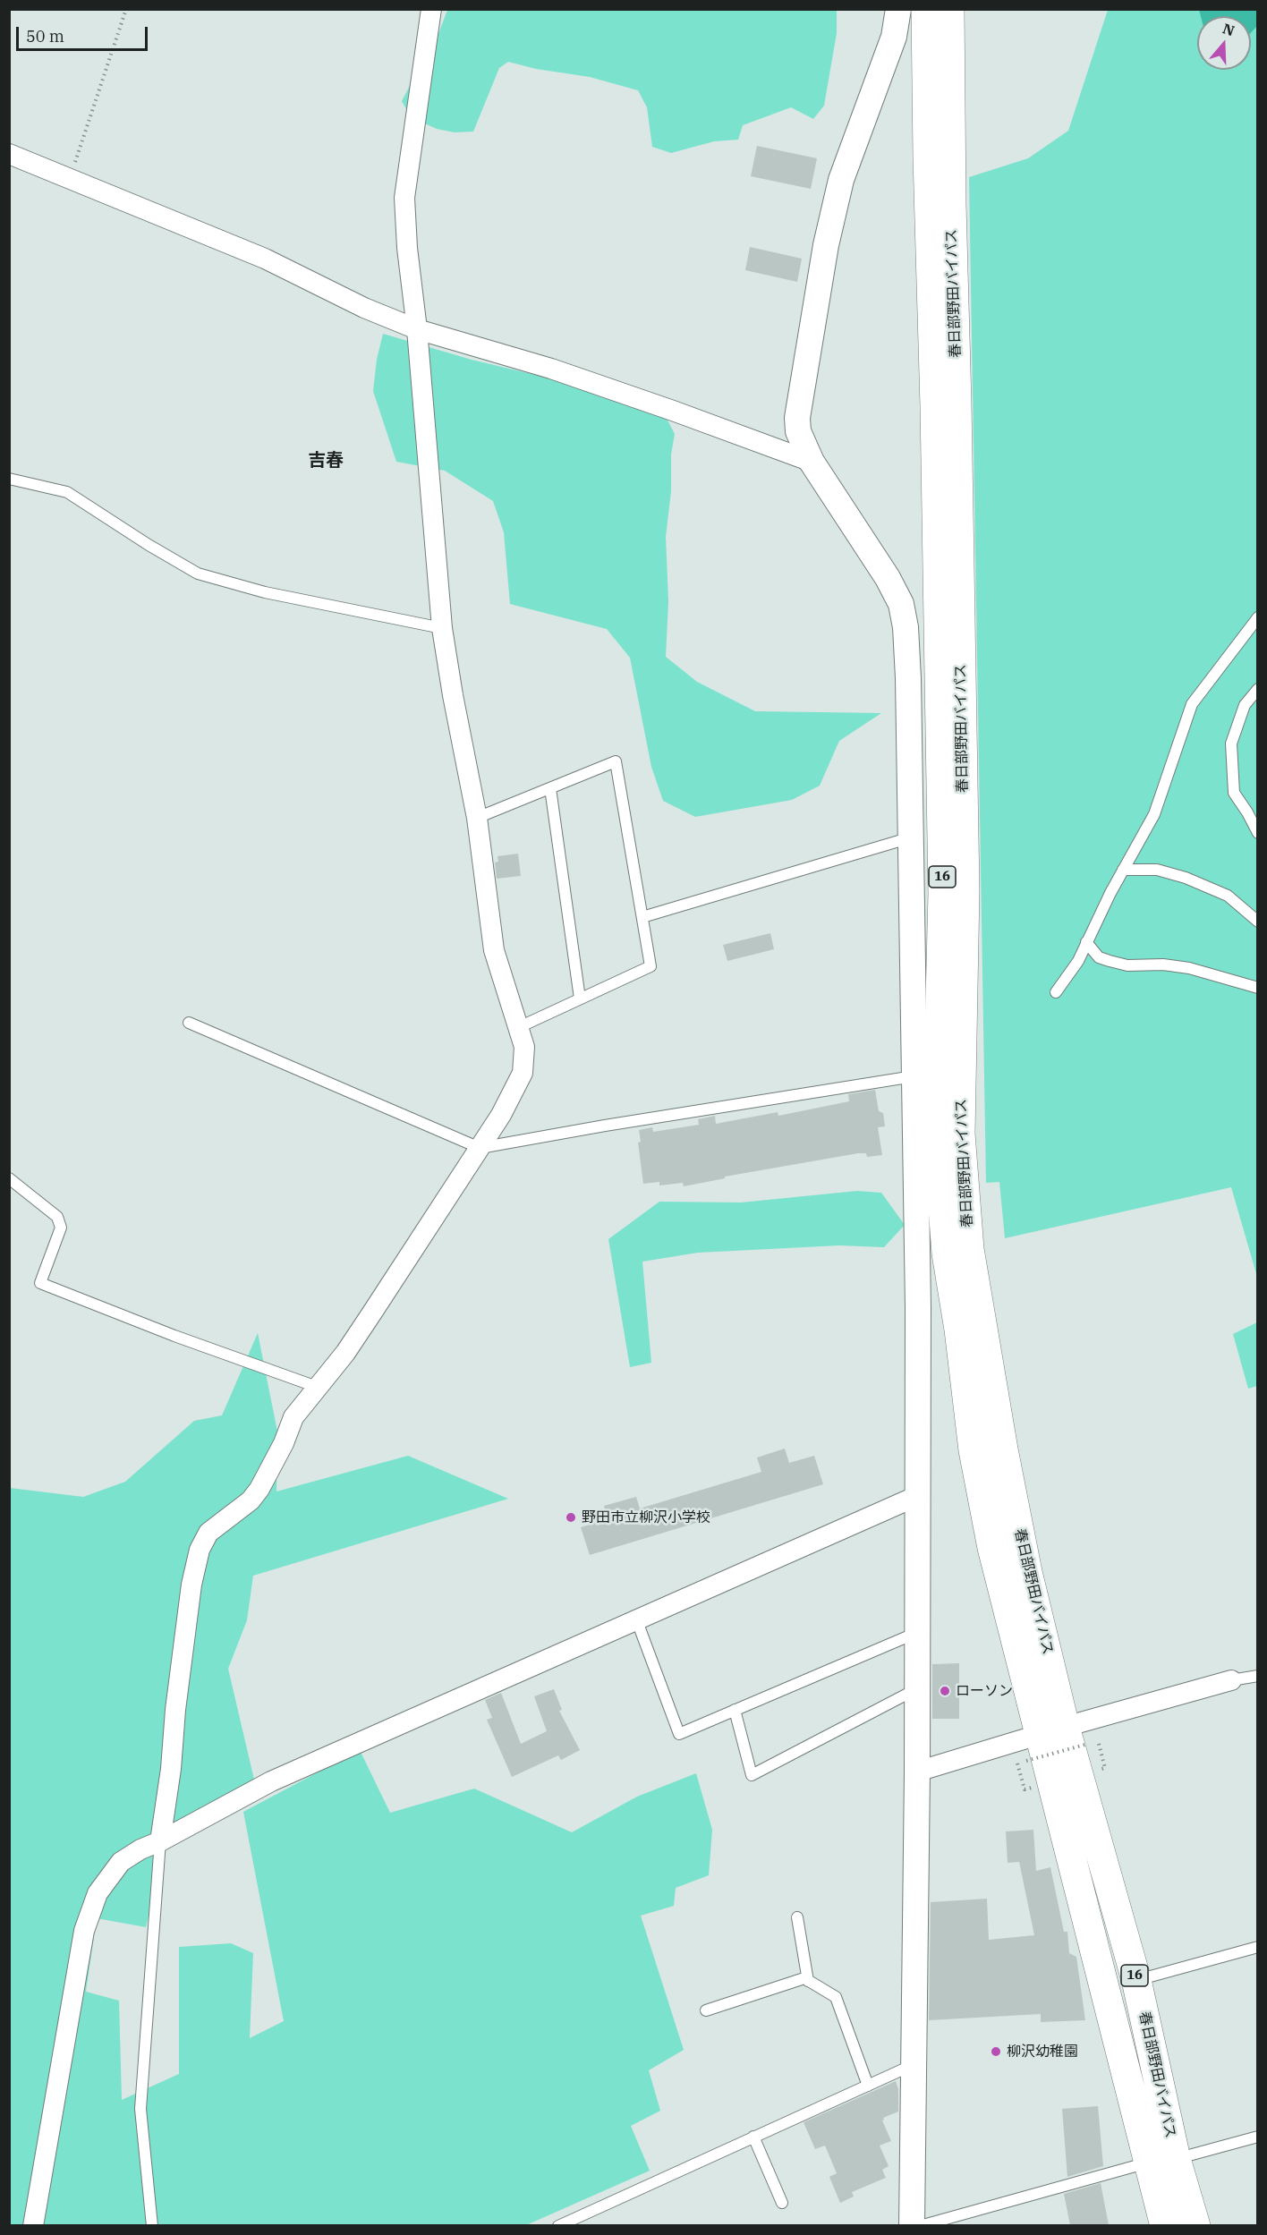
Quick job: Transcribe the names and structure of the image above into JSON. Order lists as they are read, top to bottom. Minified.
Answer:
{"streets":{"highway":["春日部野田バイパス","16"]},"crossings":[["春日部野田バイパス","16"]],"districts":["吉春"],"places":["野田市立柳沢小学校","ローソン","柳沢幼稚園"],"scale_bar":"50 m","north":"top"}
